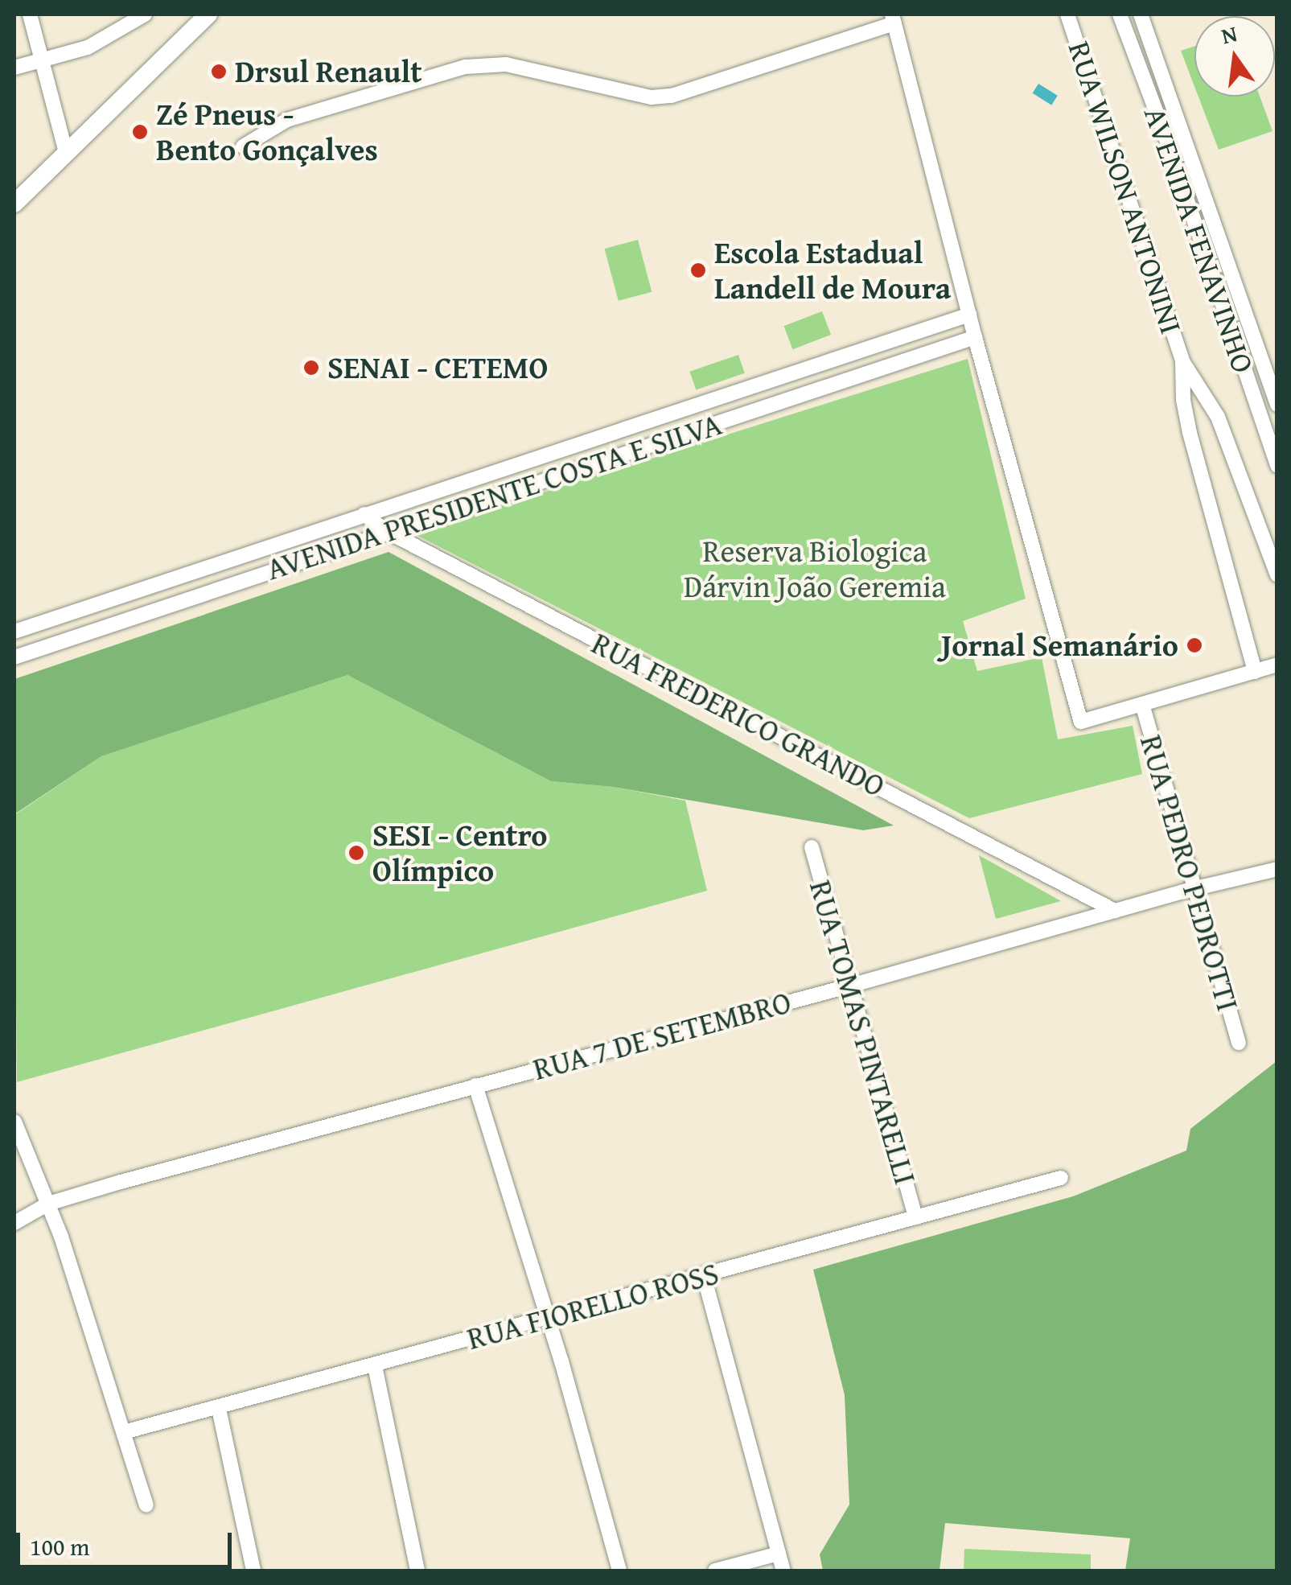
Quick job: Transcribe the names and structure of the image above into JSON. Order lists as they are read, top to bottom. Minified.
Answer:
{"streets":{"street":["RUA WILSON ANTONINI","AVENIDA FENAVINHO","AVENIDA PRESIDENTE COSTA E SILVA","RUA FREDERICO GRANDO","RUA PEDRO PEDROTTI","RUA TOMAS PINTARELLI","RUA 7 DE SETEMBRO","RUA FIORELLO ROSS"]},"crossings":[["AVENIDA PRESIDENTE COSTA E SILVA","RUA FREDERICO GRANDO"],["RUA FREDERICO GRANDO","RUA 7 DE SETEMBRO"],["RUA PEDRO PEDROTTI","RUA 7 DE SETEMBRO"],["RUA TOMAS PINTARELLI","RUA 7 DE SETEMBRO"],["RUA TOMAS PINTARELLI","RUA FIORELLO ROSS"]],"parks":["Reserva Biologica Dárvin João Geremia"],"places":["Drsul Renault","Zé Pneus - Bento Gonçalves","Escola Estadual Landell de Moura","SENAI - CETEMO","Jornal Semanário","SESI - Centro Olímpico"],"scale_bar":"100 m","north":"top"}
